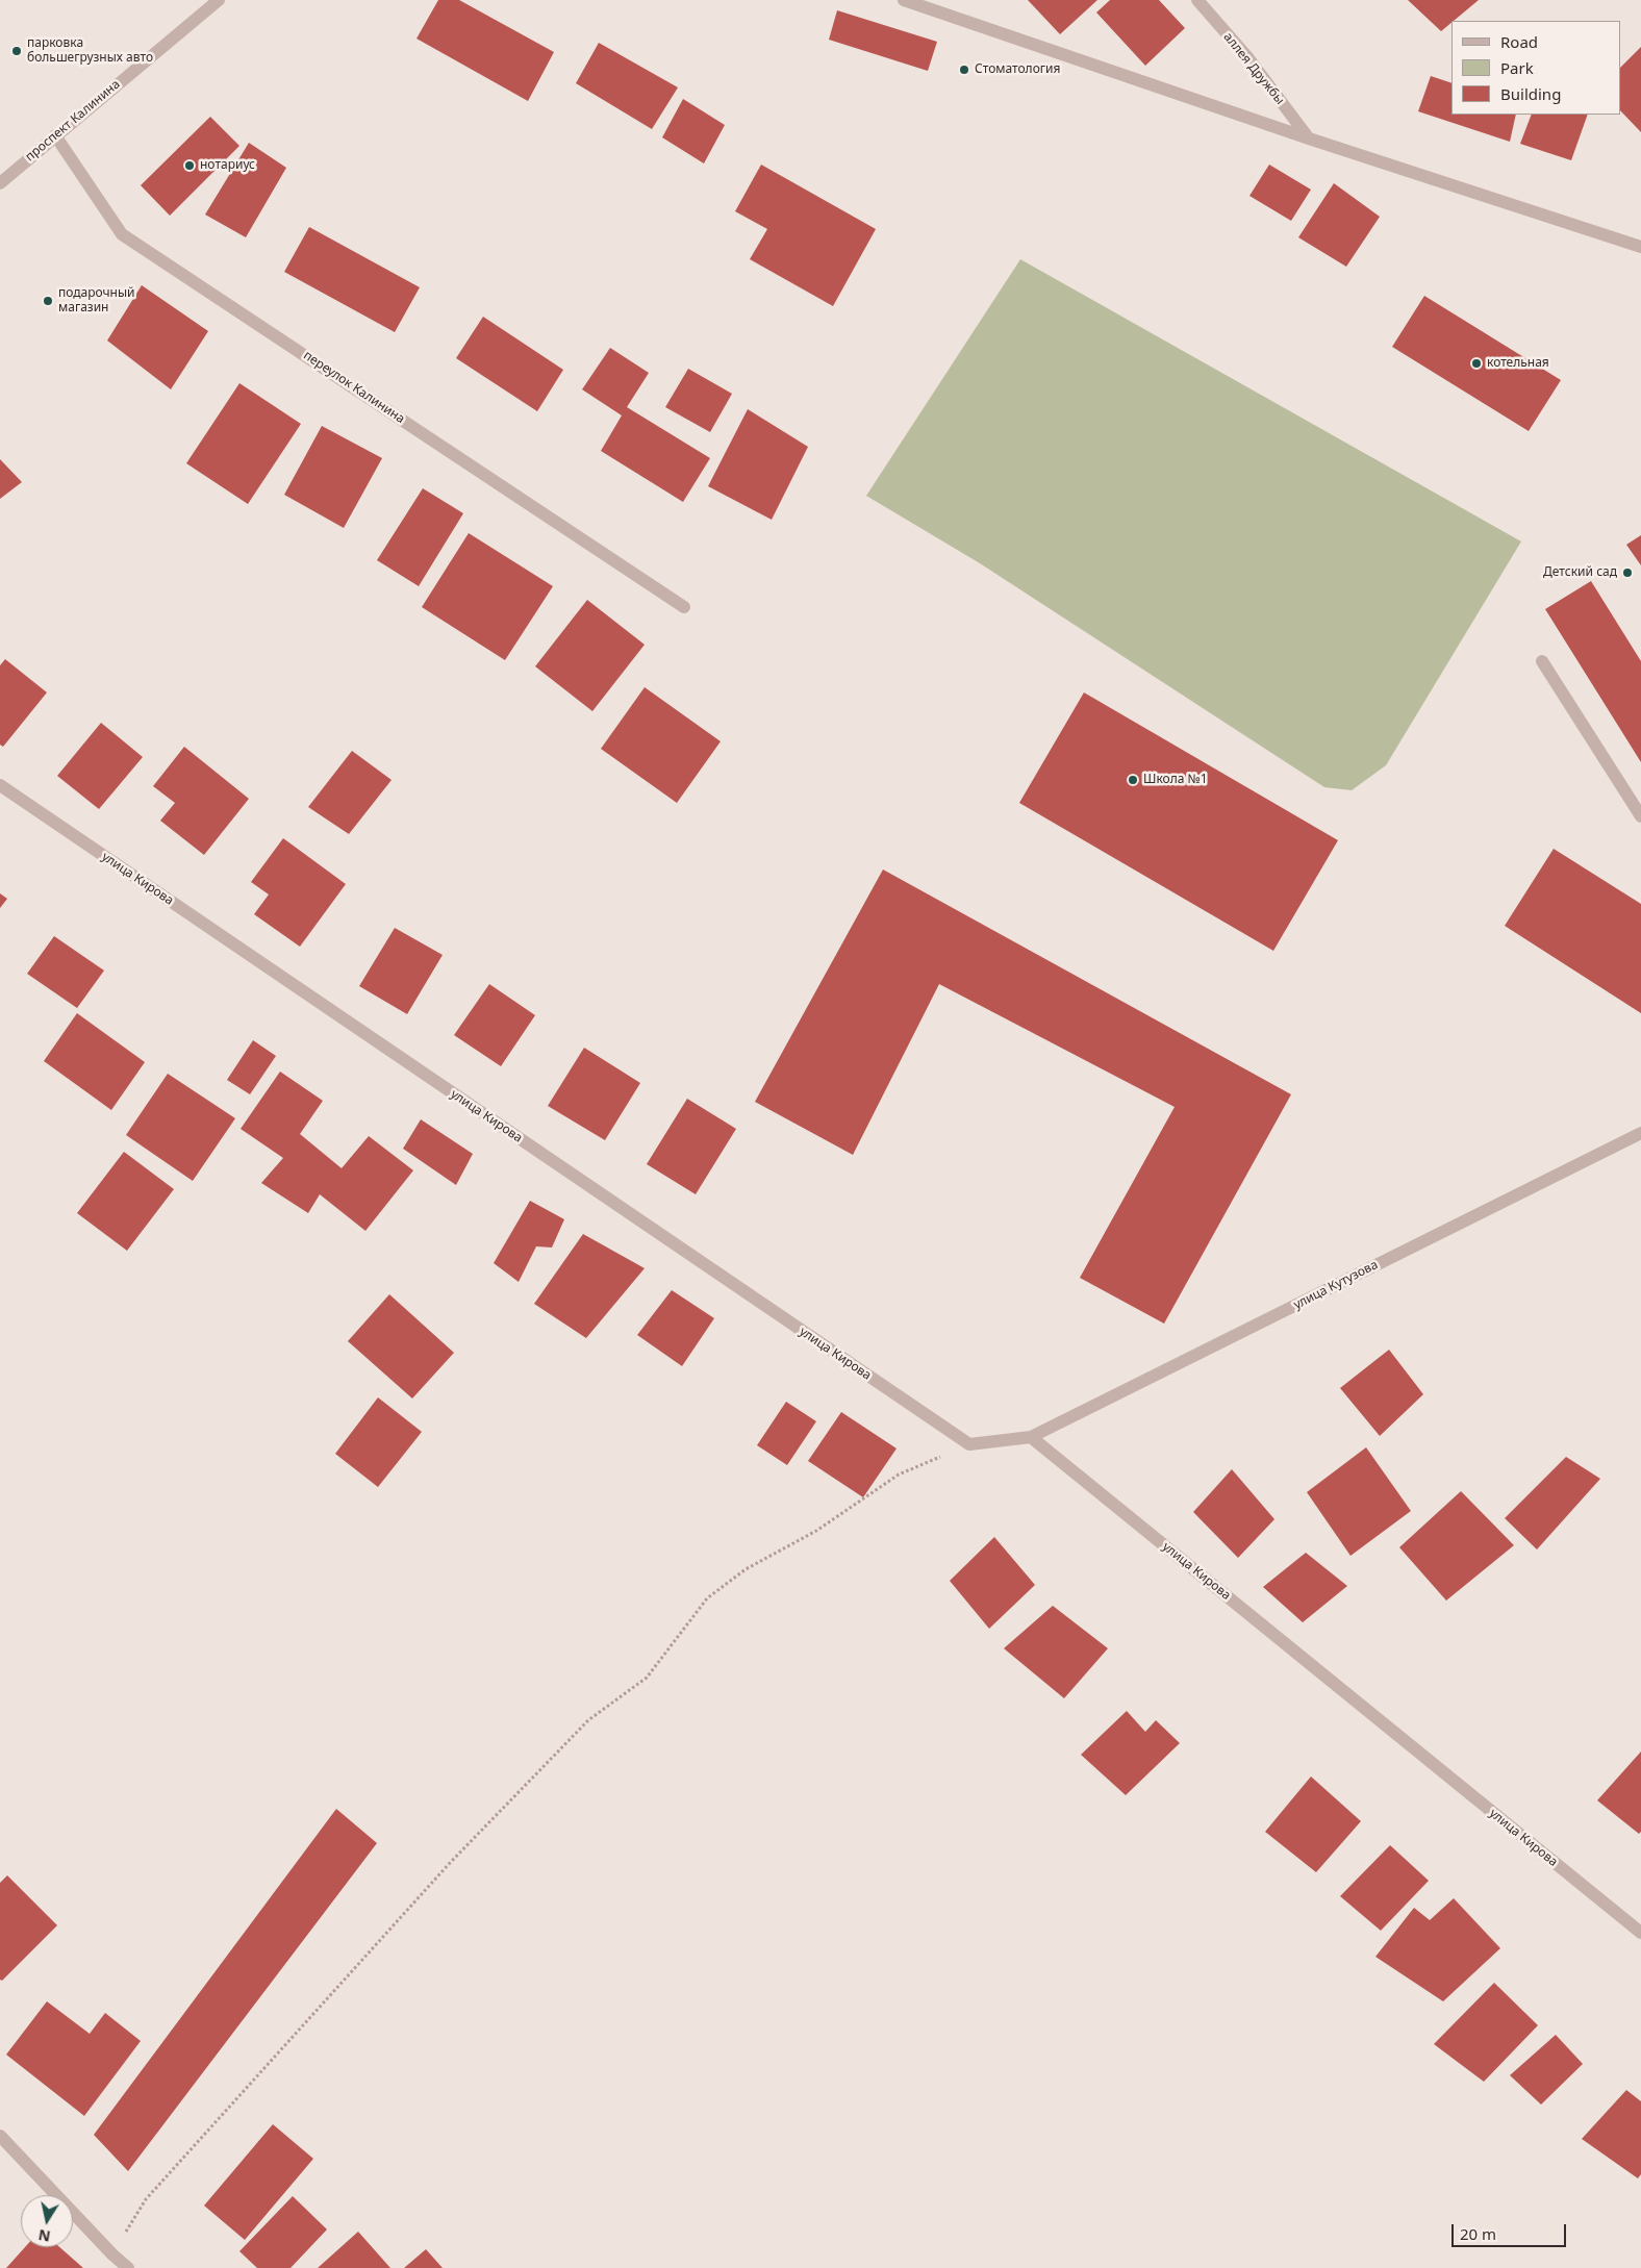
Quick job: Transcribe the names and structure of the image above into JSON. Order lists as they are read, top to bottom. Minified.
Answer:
{"streets":{"street":["аллея Дружбы","проспект Калинина","переулок Калинина","улица Кирова","улица Кутузова"]},"crossings":[["проспект Калинина","переулок Калинина"],["улица Кирова","улица Кутузова"]],"places":["парковка большегрузных авто","Стоматология","нотариус","подарочный магазин","котельная","Детский сад","Школа №1"],"legend":["Road","Park","Building"],"scale_bar":"20 m","north":"bottom"}
